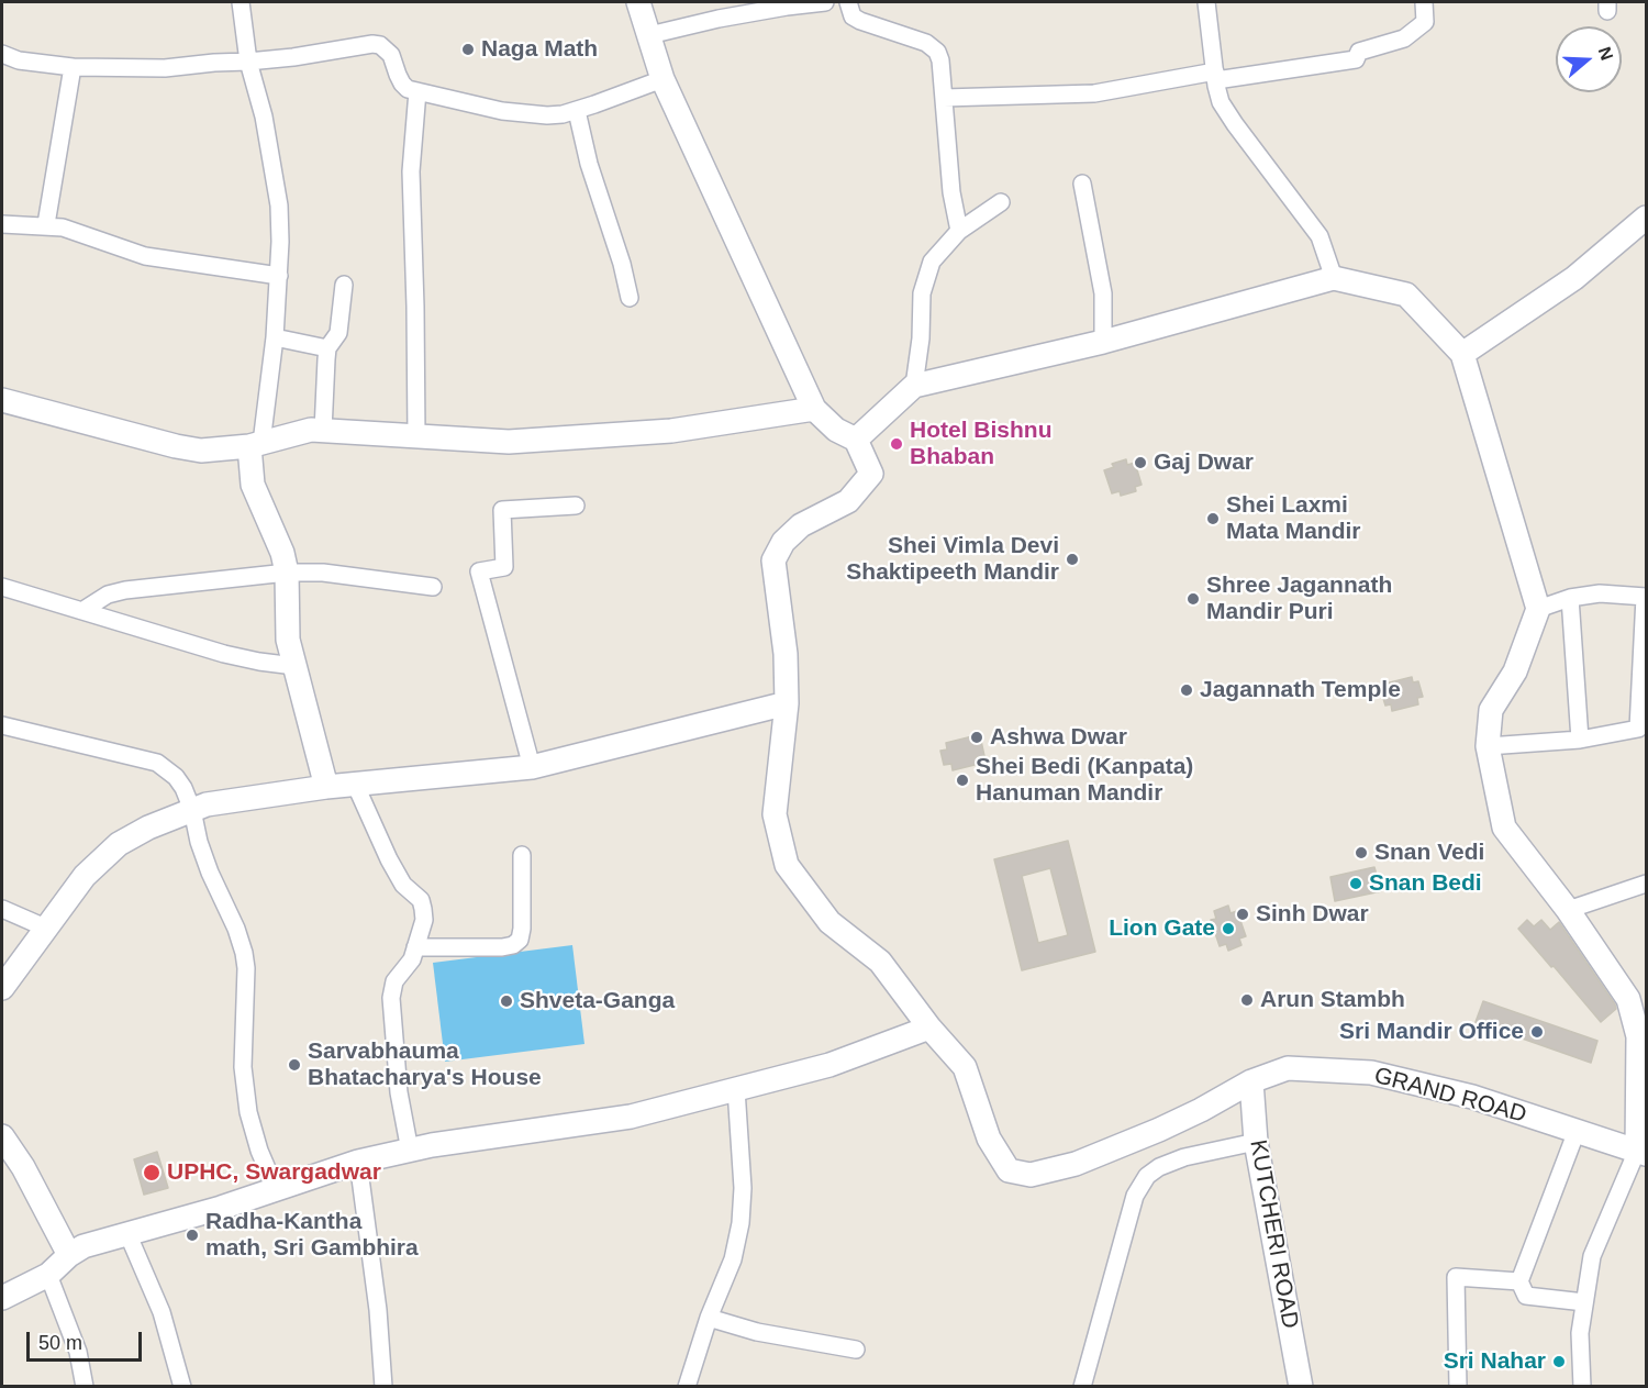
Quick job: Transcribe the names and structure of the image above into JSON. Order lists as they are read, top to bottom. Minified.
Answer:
{"streets":{"street":["GRAND ROAD","KUTCHERI ROAD"]},"crossings":[["GRAND ROAD","KUTCHERI ROAD"]],"places":["Naga Math","Hotel Bishnu Bhaban","Gaj Dwar","Shei Laxmi Mata Mandir","Shei Vimla Devi Shaktipeeth Mandir","Shree Jagannath Mandir Puri","Jagannath Temple","Ashwa Dwar","Shei Bedi (Kanpata) Hanuman Mandir","Snan Vedi","Snan Bedi","Sinh Dwar","Lion Gate","Arun Stambh","Shveta-Ganga","Sri Mandir Office","Sarvabhauma Bhatacharya's House","UPHC, Swargadwar","Radha-Kantha math, Sri Gambhira","Sri Nahar"],"scale_bar":"50 m","north":"right"}
